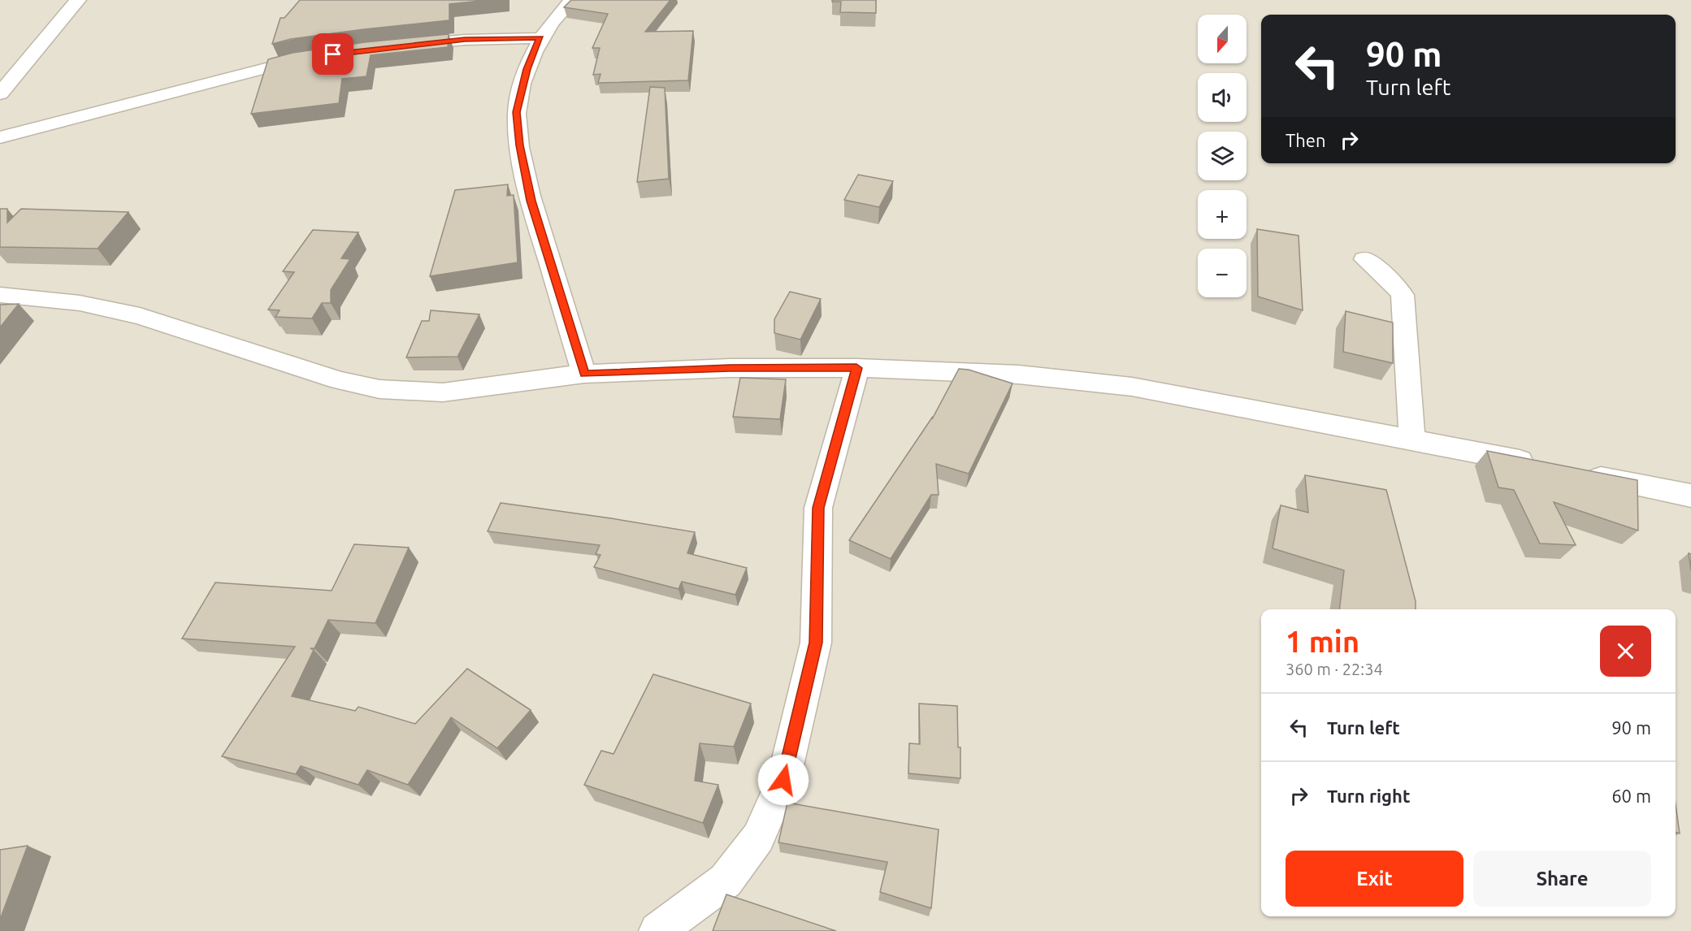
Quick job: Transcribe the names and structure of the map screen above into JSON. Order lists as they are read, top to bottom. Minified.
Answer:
{"north":"bottom","page":{"map_buttons":["+","−"],"turn":["90 m","Turn left"],"then":"Then","heading":["1 min","360 m · 22:34"],"list":[{"name":"Turn left","value":"90 m"},{"name":"Turn right","value":"60 m"}],"buttons":["Exit","Share"]}}
